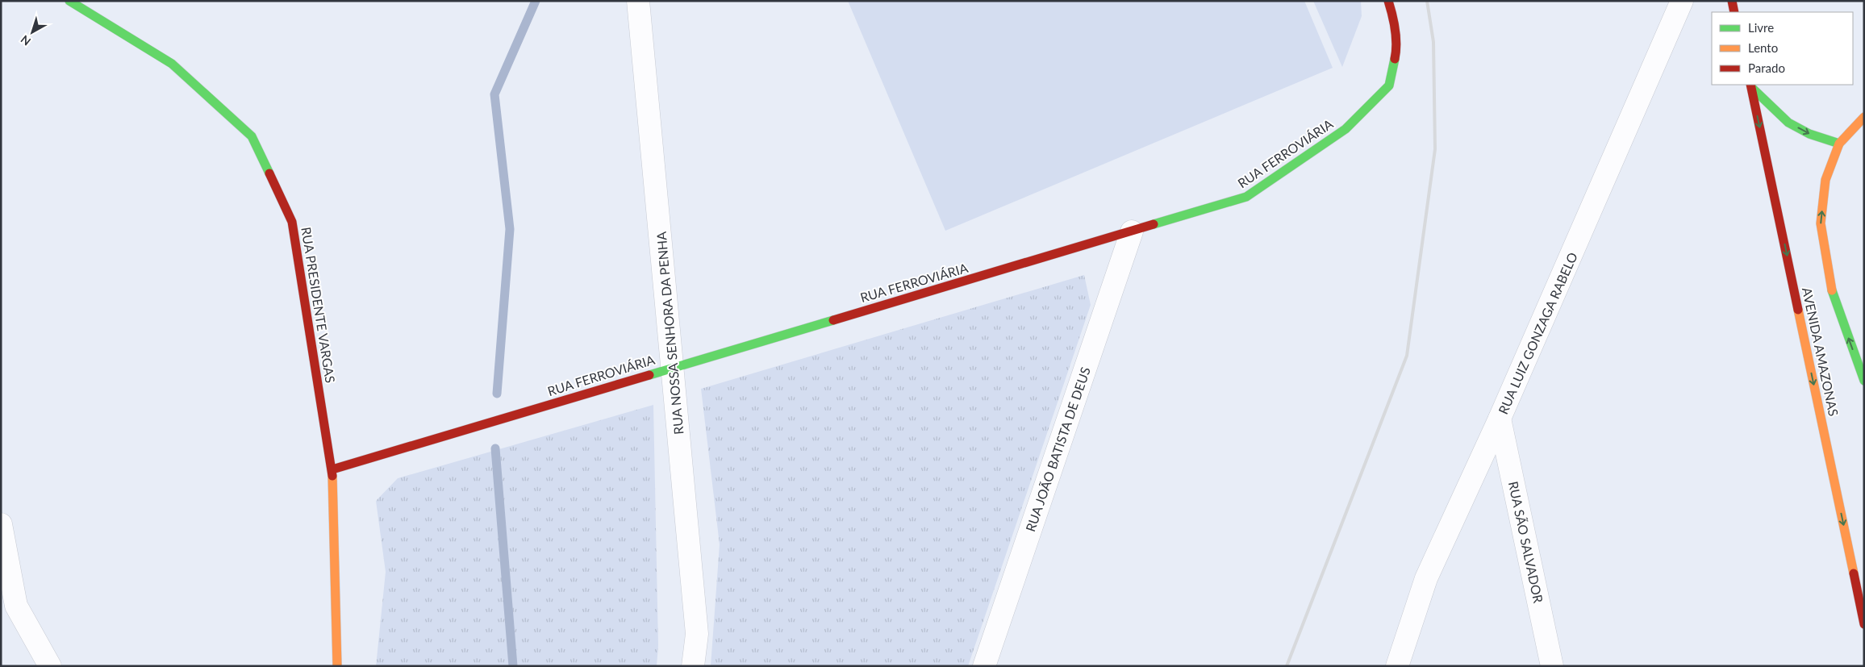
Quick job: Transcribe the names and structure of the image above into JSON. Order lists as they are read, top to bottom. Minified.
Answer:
{"streets":{"street":["RUA FERROVIÁRIA","RUA PRESIDENTE VARGAS","RUA NOSSA SENHORA DA PENHA","RUA LUIZ GONZAGA RABELO","AVENIDA AMAZONAS","RUA JOÃO BATISTA DE DEUS","RUA SÃO SALVADOR"]},"crossings":[["RUA FERROVIÁRIA","RUA PRESIDENTE VARGAS"],["RUA FERROVIÁRIA","RUA NOSSA SENHORA DA PENHA"],["RUA FERROVIÁRIA","RUA JOÃO BATISTA DE DEUS"],["RUA LUIZ GONZAGA RABELO","RUA SÃO SALVADOR"]],"legend":["Livre","Lento","Parado"],"north":"bottom left"}
